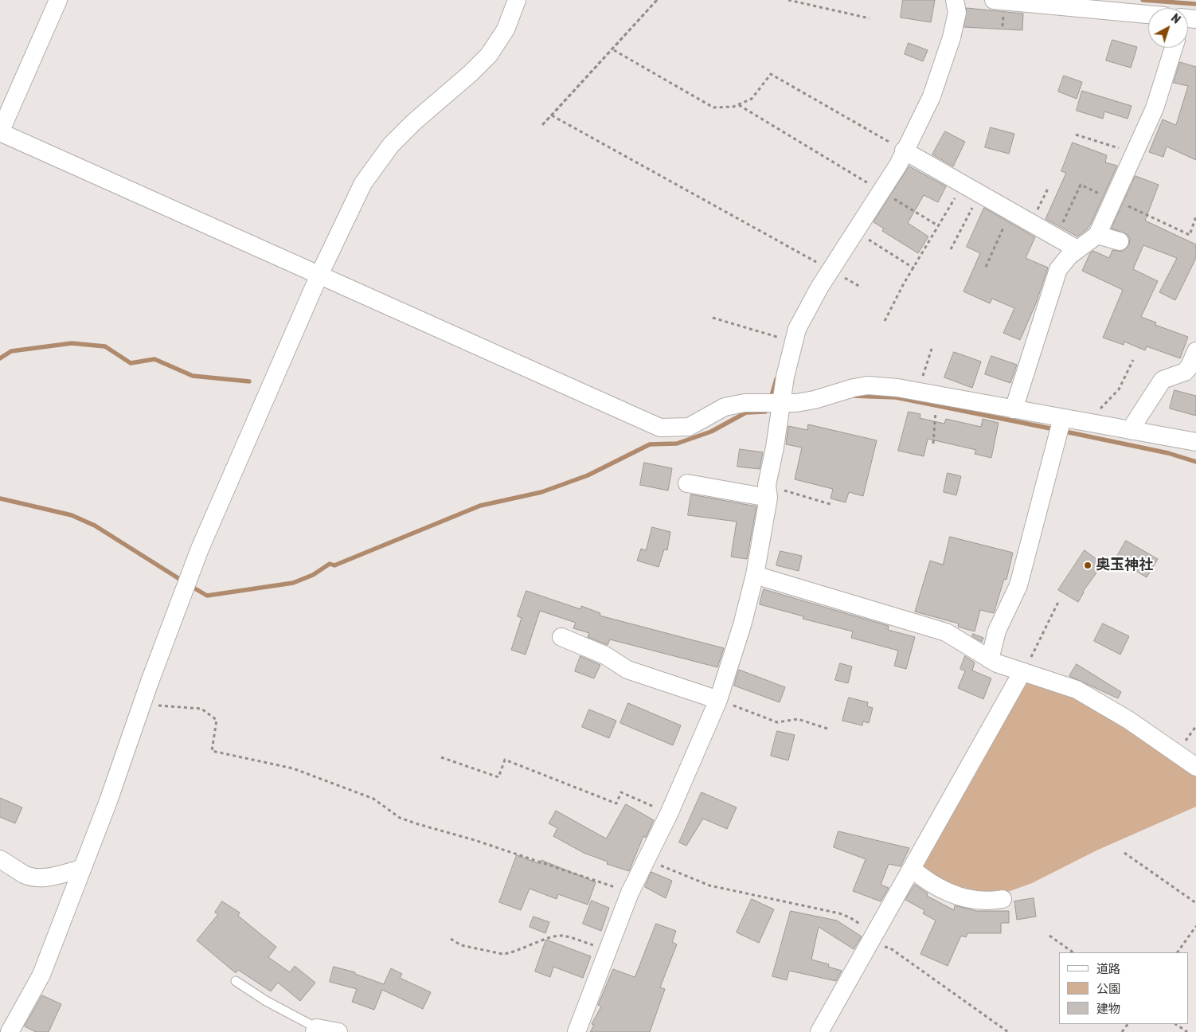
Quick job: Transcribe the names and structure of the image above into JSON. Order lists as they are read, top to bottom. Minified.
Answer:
{"places":["奥玉神社"],"legend":["道路","公園","建物"],"north":"top right"}
